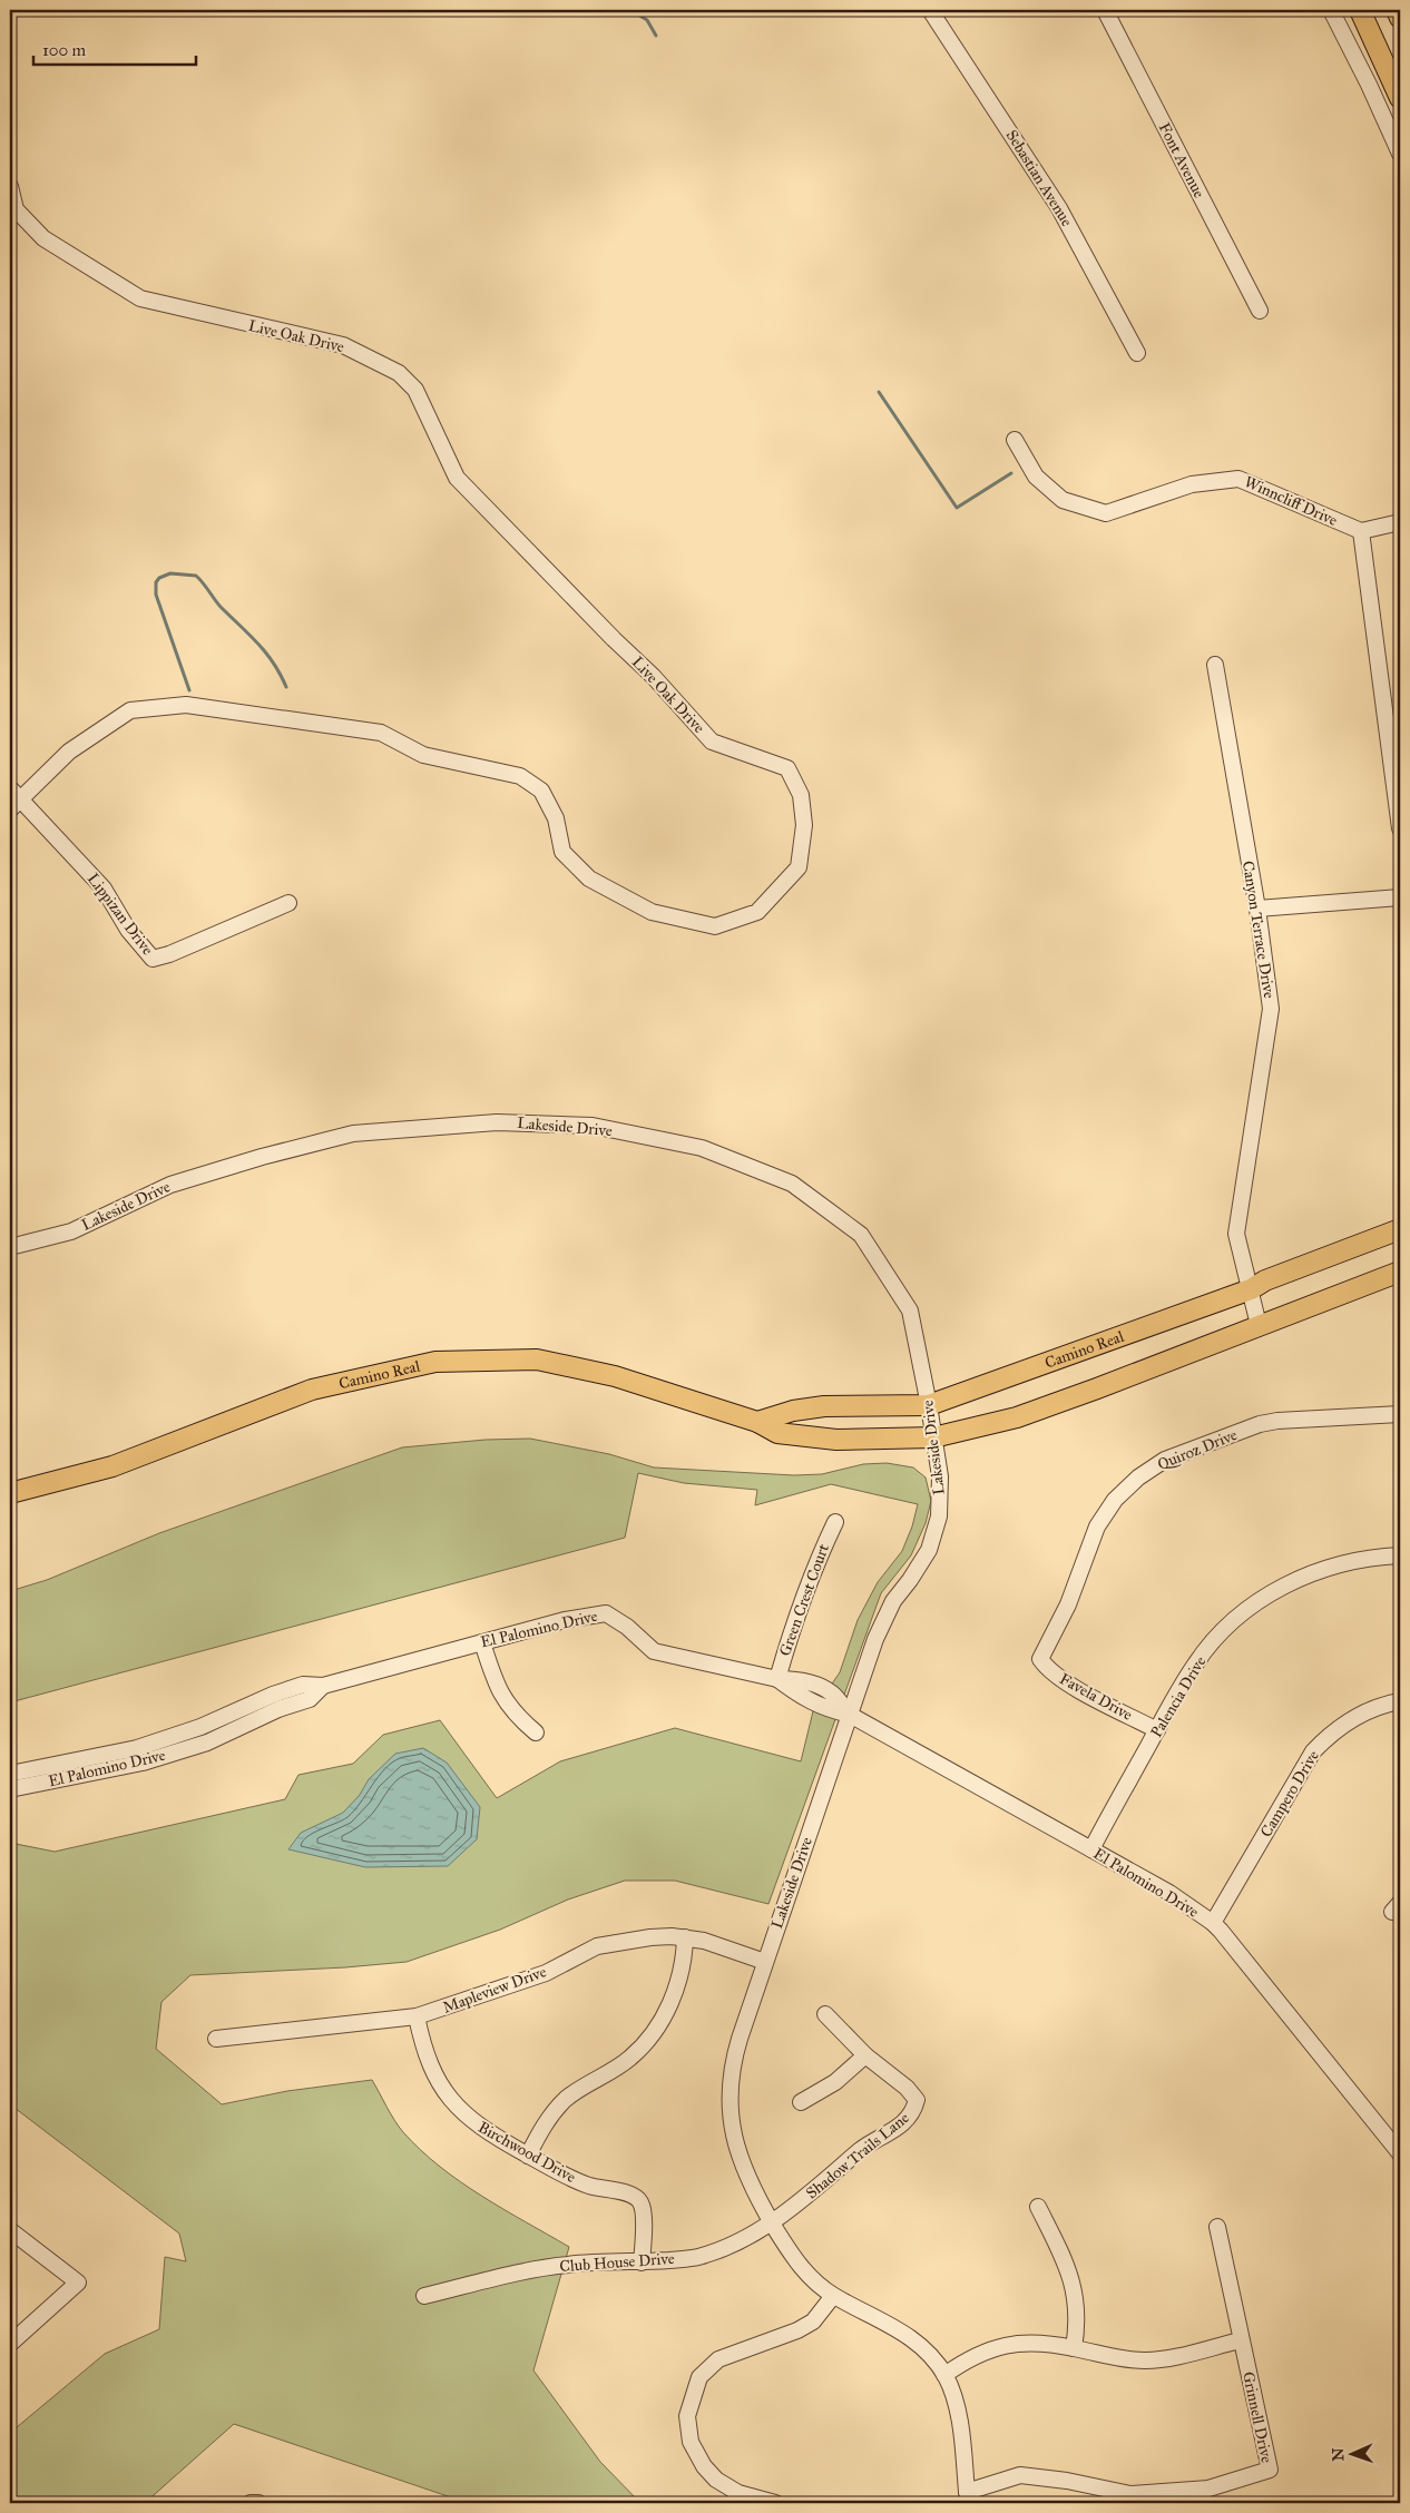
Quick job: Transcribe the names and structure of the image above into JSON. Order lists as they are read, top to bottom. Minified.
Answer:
{"streets":{"main road":["Camino Real"],"street":["Font Avenue","Sebastian Avenue","Live Oak Drive","Winncliff Drive","Lippizan Drive","Canyon Terrace Drive","Lakeside Drive","Quiroz Drive","Green Crest Court","El Palomino Drive","Favela Drive","Palencia Drive","Campero Drive","Mapleview Drive","Birchwood Drive","Shadow Trails Lane","Club House Drive","Grinnell Drive"]},"crossings":[["Live Oak Drive","Lippizan Drive"],["Canyon Terrace Drive","Camino Real"],["Lakeside Drive","Camino Real"],["Lakeside Drive","El Palomino Drive"],["Lakeside Drive","Mapleview Drive"],["Lakeside Drive","Shadow Trails Lane"],["Lakeside Drive","Club House Drive"],["Lakeside Drive","Grinnell Drive"],["Quiroz Drive","Favela Drive"],["Green Crest Court","El Palomino Drive"],["El Palomino Drive","Palencia Drive"],["El Palomino Drive","Campero Drive"],["Favela Drive","Palencia Drive"],["Mapleview Drive","Birchwood Drive"],["Birchwood Drive","Club House Drive"],["Shadow Trails Lane","Club House Drive"]],"scale_bar":"100 m","north":"left"}
